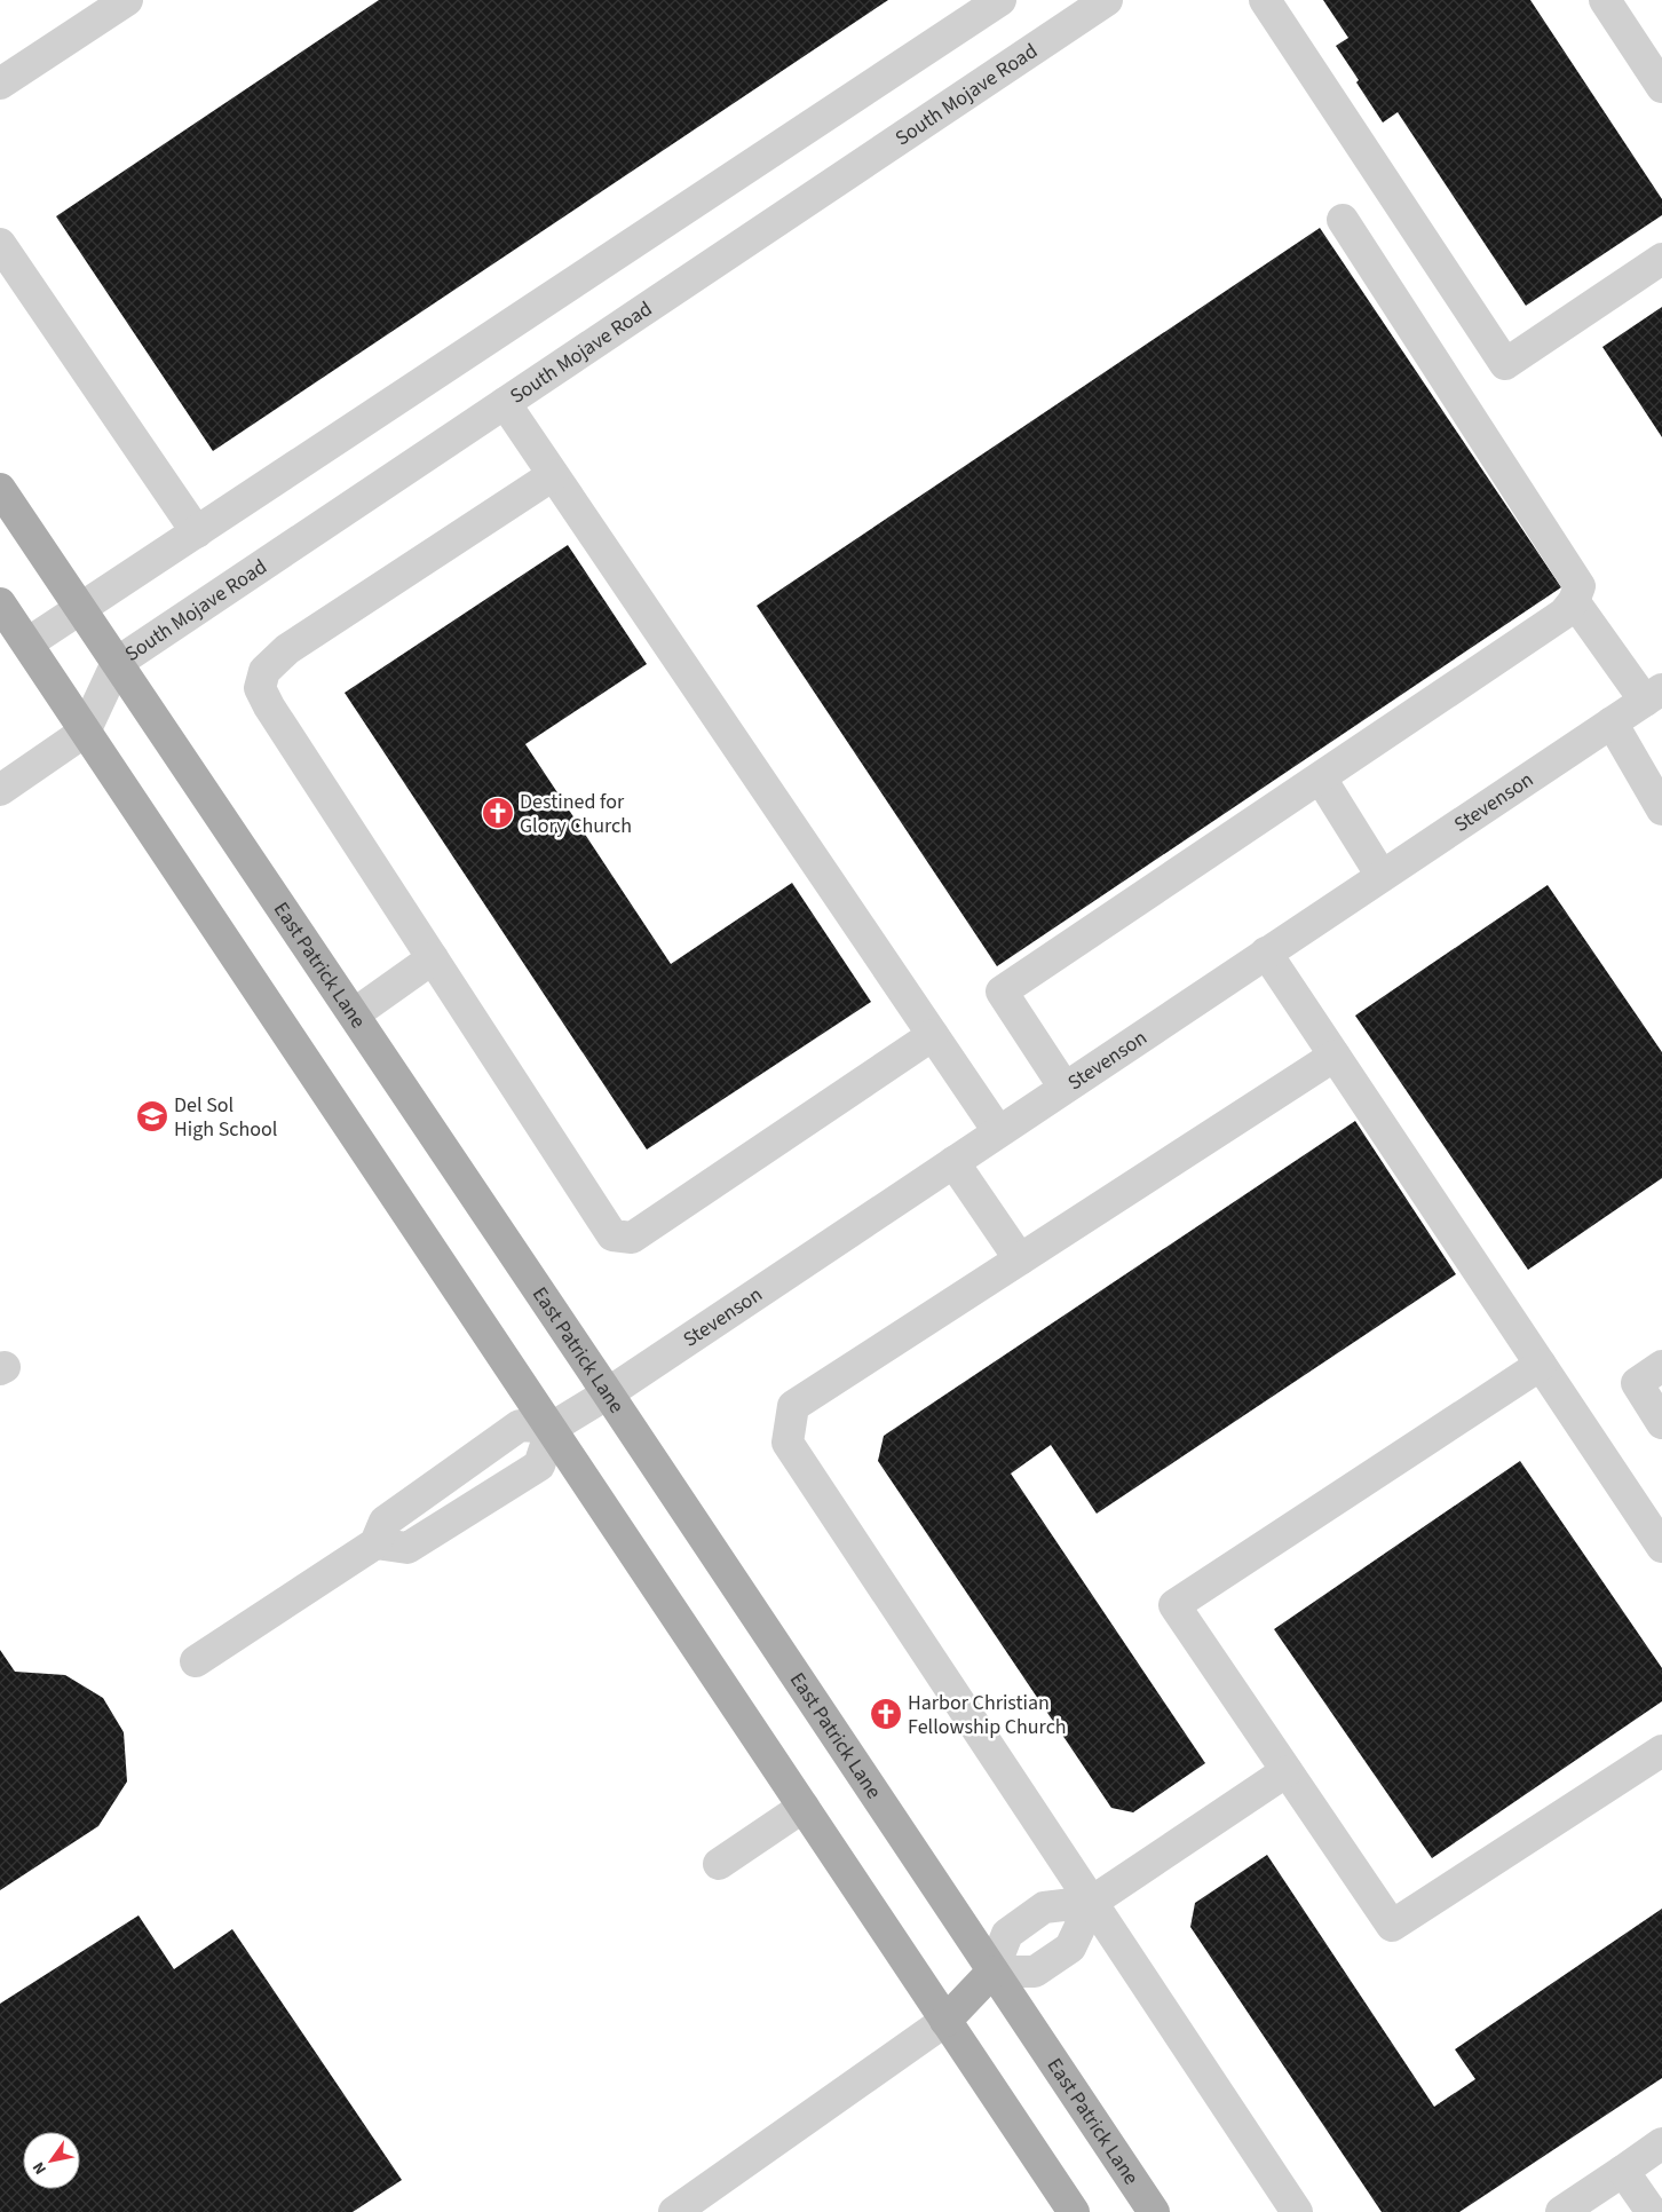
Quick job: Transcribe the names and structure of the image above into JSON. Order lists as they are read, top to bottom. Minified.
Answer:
{"streets":{"main road":["East Patrick Lane"],"street":["South Mojave Road","Stevenson"]},"crossings":[["South Mojave Road","East Patrick Lane"],["Stevenson","East Patrick Lane"]],"places":{"church":["Destined for Glory Church","Harbor Christian Fellowship Church"],"school or university":["Del Sol High School"]},"north":"bottom left"}
